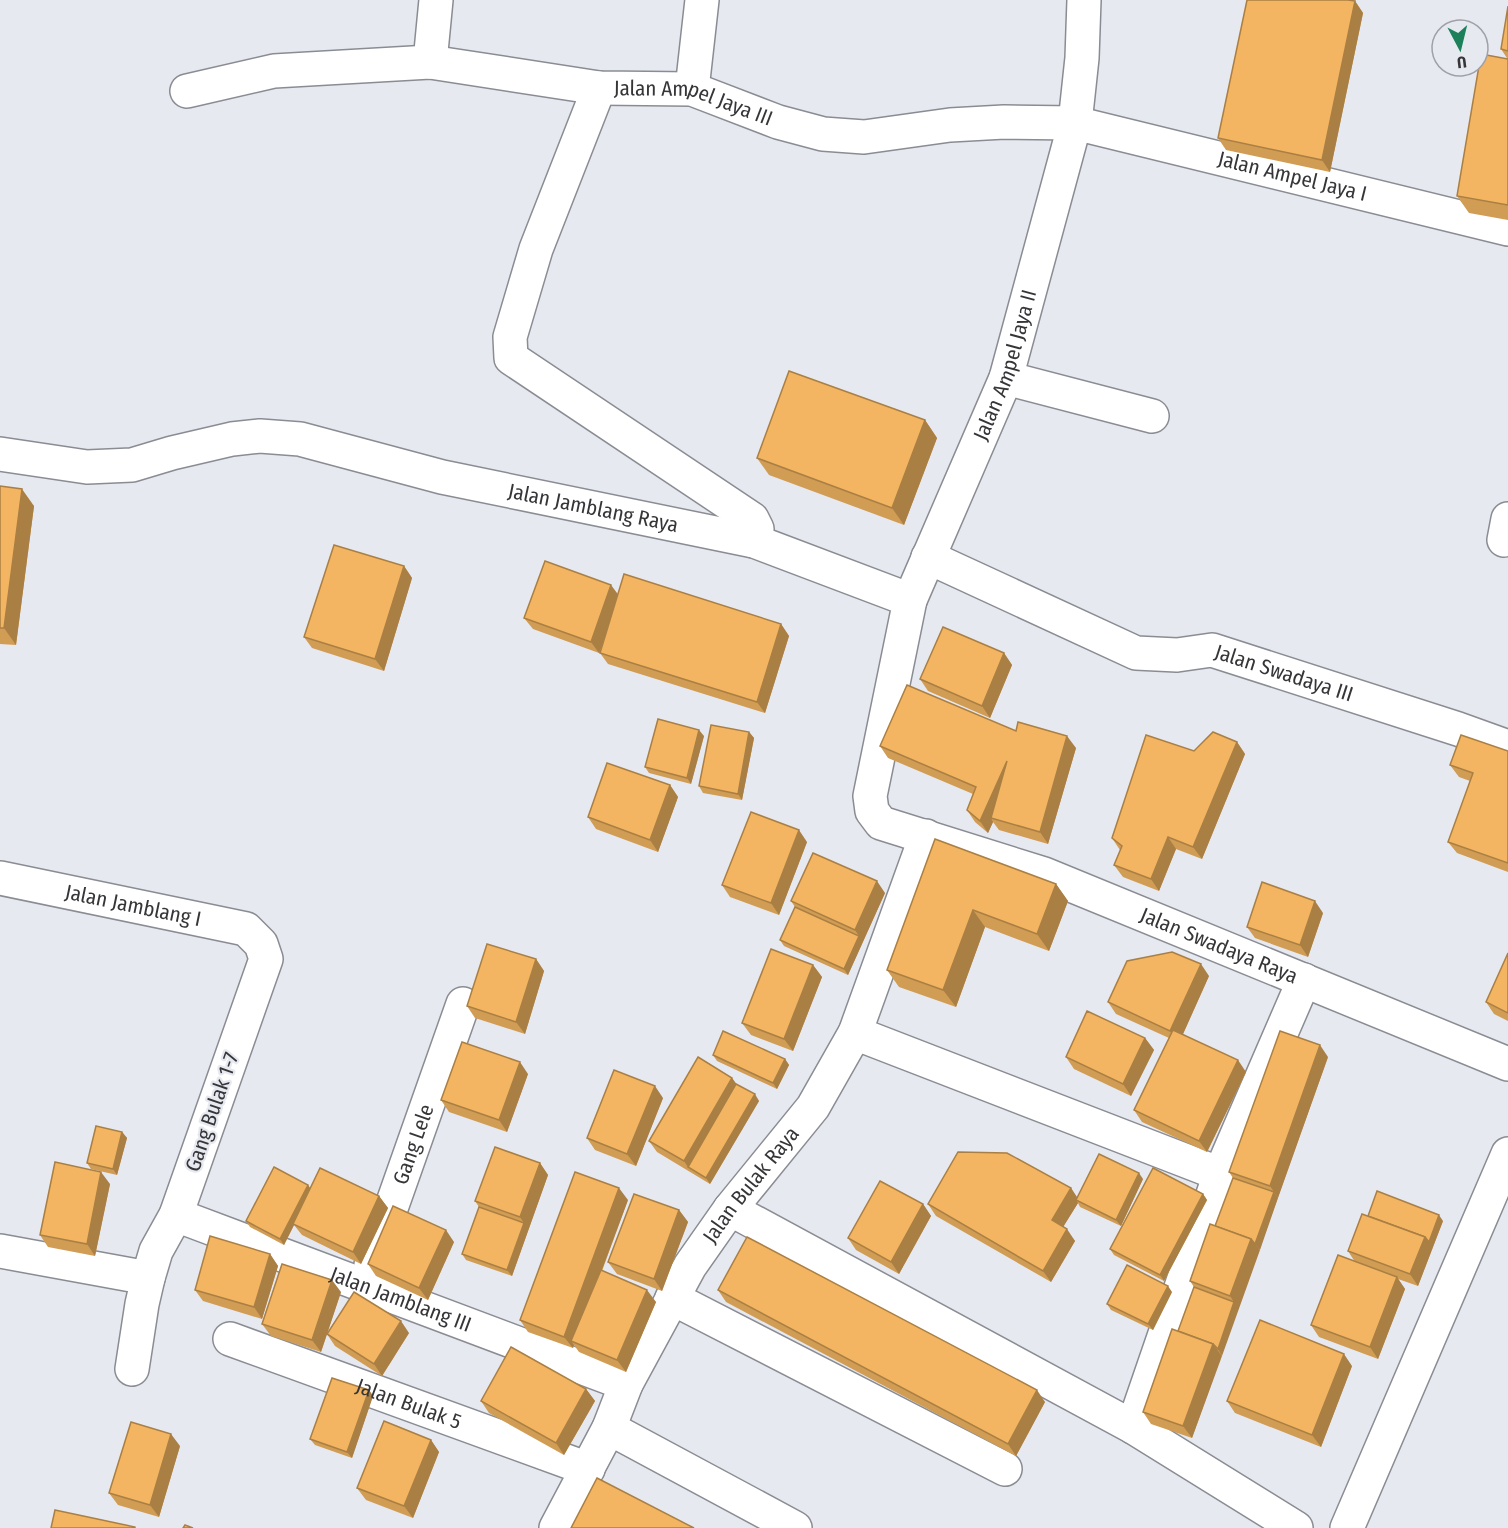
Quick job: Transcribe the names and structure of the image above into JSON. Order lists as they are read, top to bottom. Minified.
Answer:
{"streets":{"street":["Jalan Ampel Jaya III","Jalan Ampel Jaya I","Jalan Ampel Jaya II","Jalan Jamblang Raya","Jalan Swadaya III","Jalan Jamblang I","Jalan Swadaya Raya","Gang Bulak 1-7","Gang Lele","Jalan Bulak Raya","Jalan Jamblang III","Jalan Bulak 5"]},"crossings":[["Jalan Ampel Jaya III","Jalan Ampel Jaya I"],["Jalan Ampel Jaya III","Jalan Ampel Jaya II"],["Jalan Ampel Jaya I","Jalan Ampel Jaya II"],["Jalan Ampel Jaya II","Jalan Jamblang Raya"],["Jalan Ampel Jaya II","Jalan Swadaya III"],["Jalan Jamblang I","Gang Bulak 1-7"],["Jalan Swadaya Raya","Jalan Bulak Raya"],["Gang Bulak 1-7","Jalan Jamblang III"],["Gang Lele","Jalan Jamblang III"],["Jalan Bulak Raya","Jalan Jamblang III"],["Jalan Bulak Raya","Jalan Bulak 5"]],"north":"bottom"}
